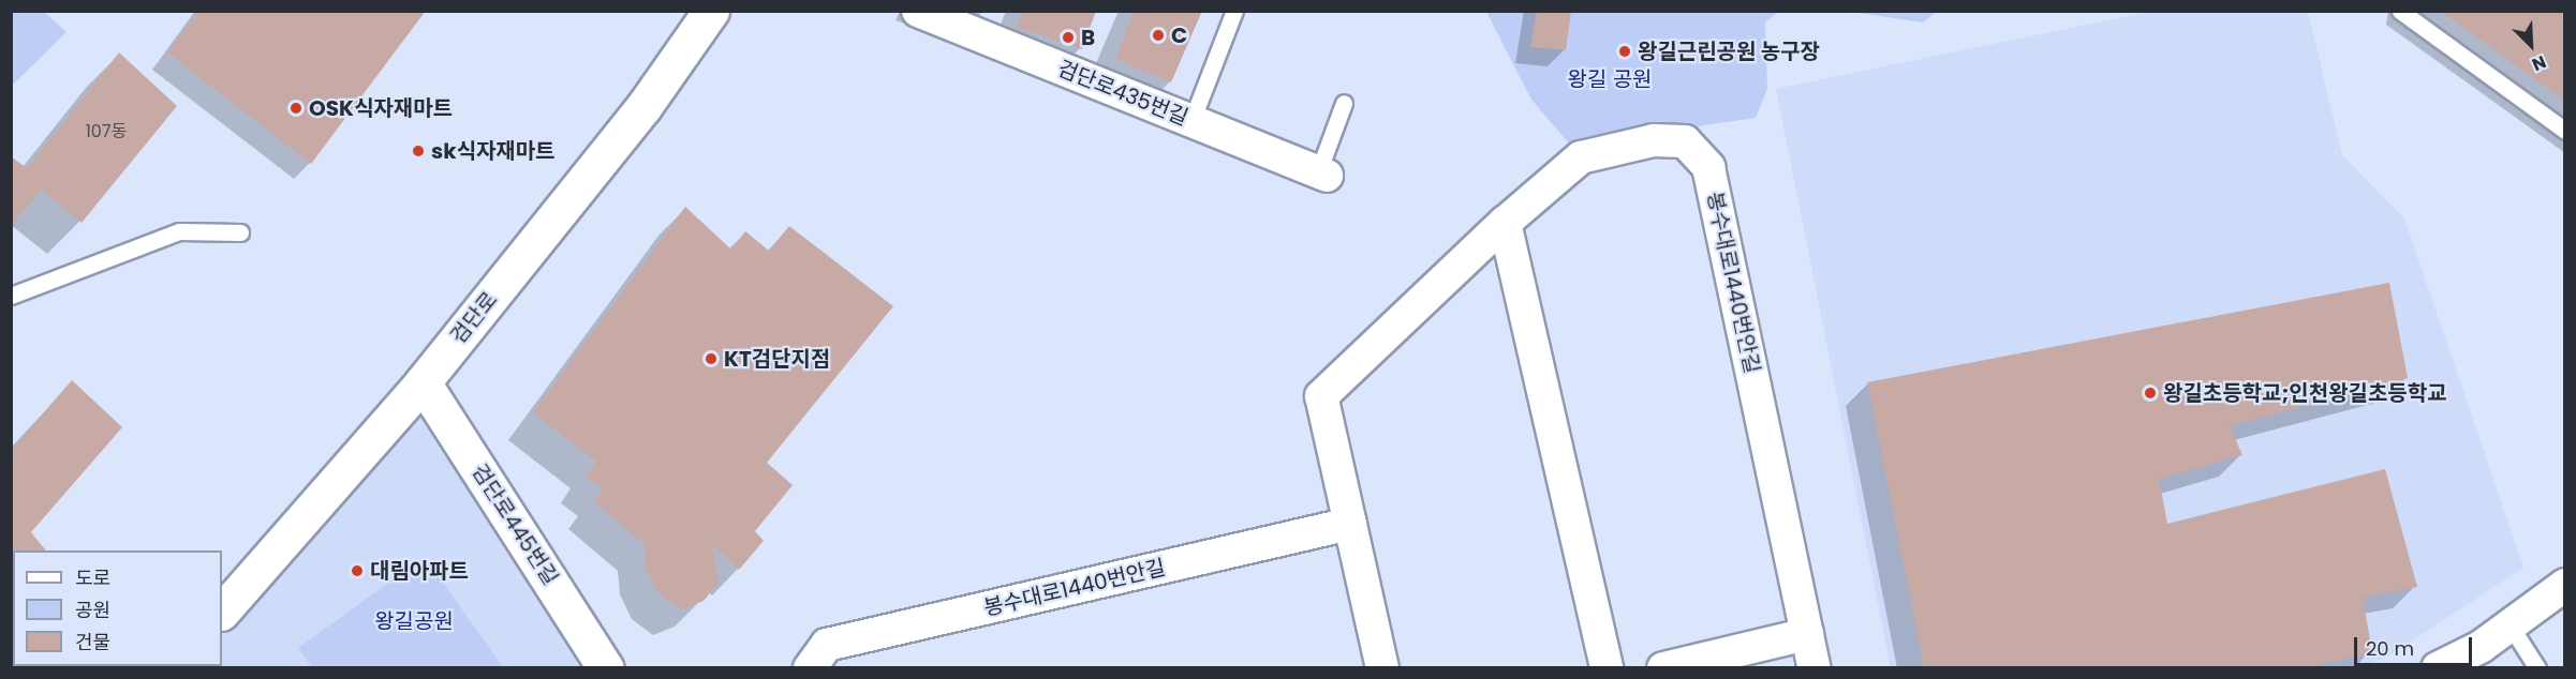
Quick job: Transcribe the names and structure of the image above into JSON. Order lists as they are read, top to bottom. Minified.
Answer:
{"streets":{"main road":["검단로","검단로445번길"],"street":["검단로435번길","봉수대로1440번안길"]},"crossings":[["검단로","검단로445번길"]],"parks":["왕길 공원","왕길공원"],"places":["C","B","왕길근린공원 농구장","OSK식자재마트","sk식자재마트","KT검단지점","왕길초등학교;인천왕길초등학교","대림아파트"],"house_numbers":["107동"],"legend":["도로","공원","건물"],"scale_bar":"20 m","north":"bottom right"}
